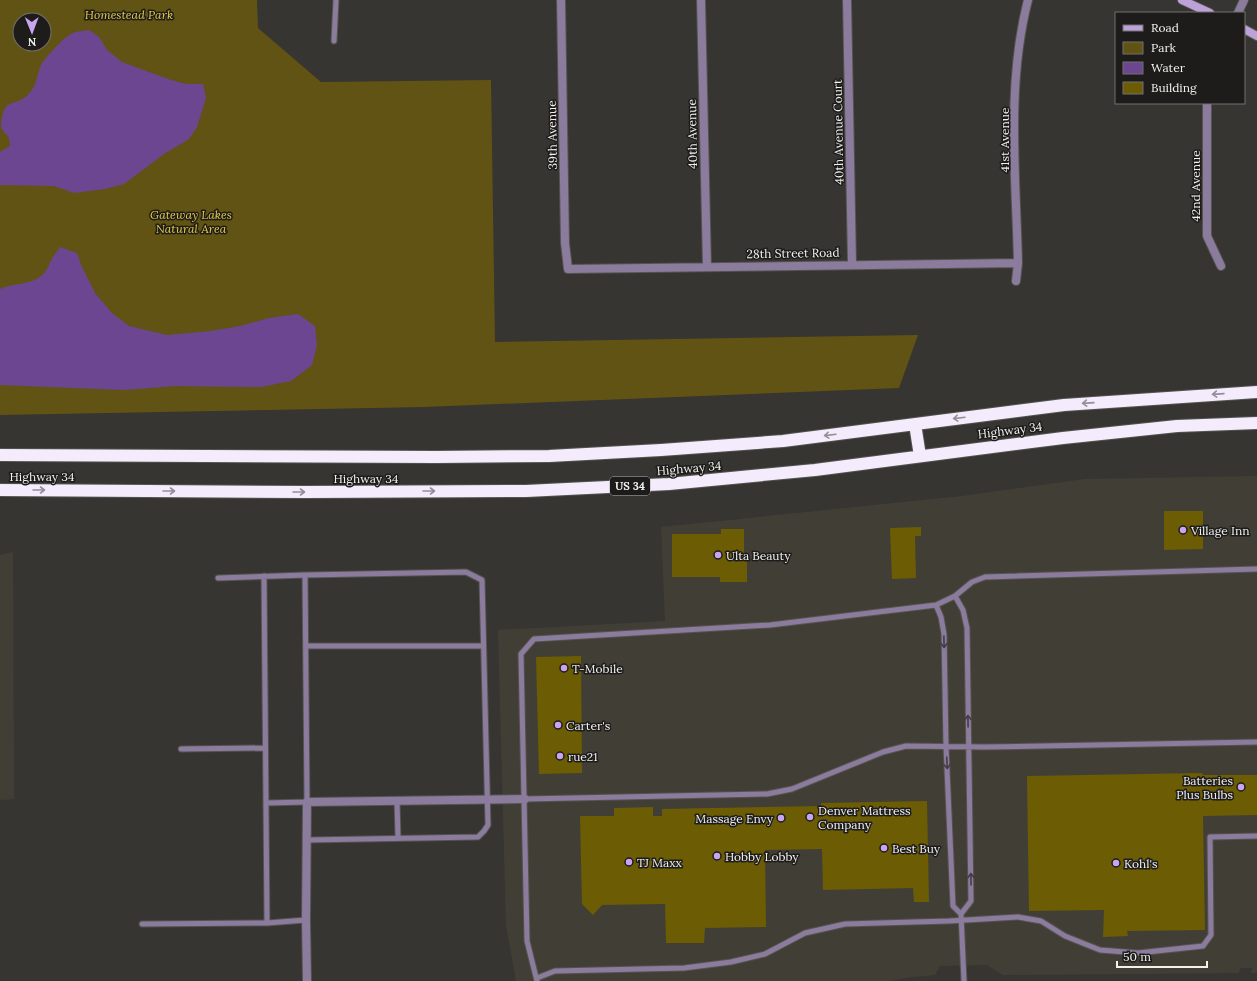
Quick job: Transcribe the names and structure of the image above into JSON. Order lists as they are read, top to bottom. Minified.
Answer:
{"streets":{"highway":["Highway 34","US 34"],"street":["40th Avenue Court","40th Avenue","39th Avenue","41st Avenue","42nd Avenue","28th Street Road"]},"crossings":[["40th Avenue Court","28th Street Road"],["40th Avenue","28th Street Road"],["39th Avenue","28th Street Road"],["41st Avenue","28th Street Road"]],"parks":["Homestead Park","Gateway Lakes Natural Area"],"places":["Village Inn","Ulta Beauty","T-Mobile","Carter's","rue21","Batteries Plus Bulbs","Denver Mattress Company","Massage Envy","Best Buy","Hobby Lobby","TJ Maxx","Kohl's"],"legend":["Road","Park","Water","Building"],"scale_bar":"50 m","north":"bottom"}
